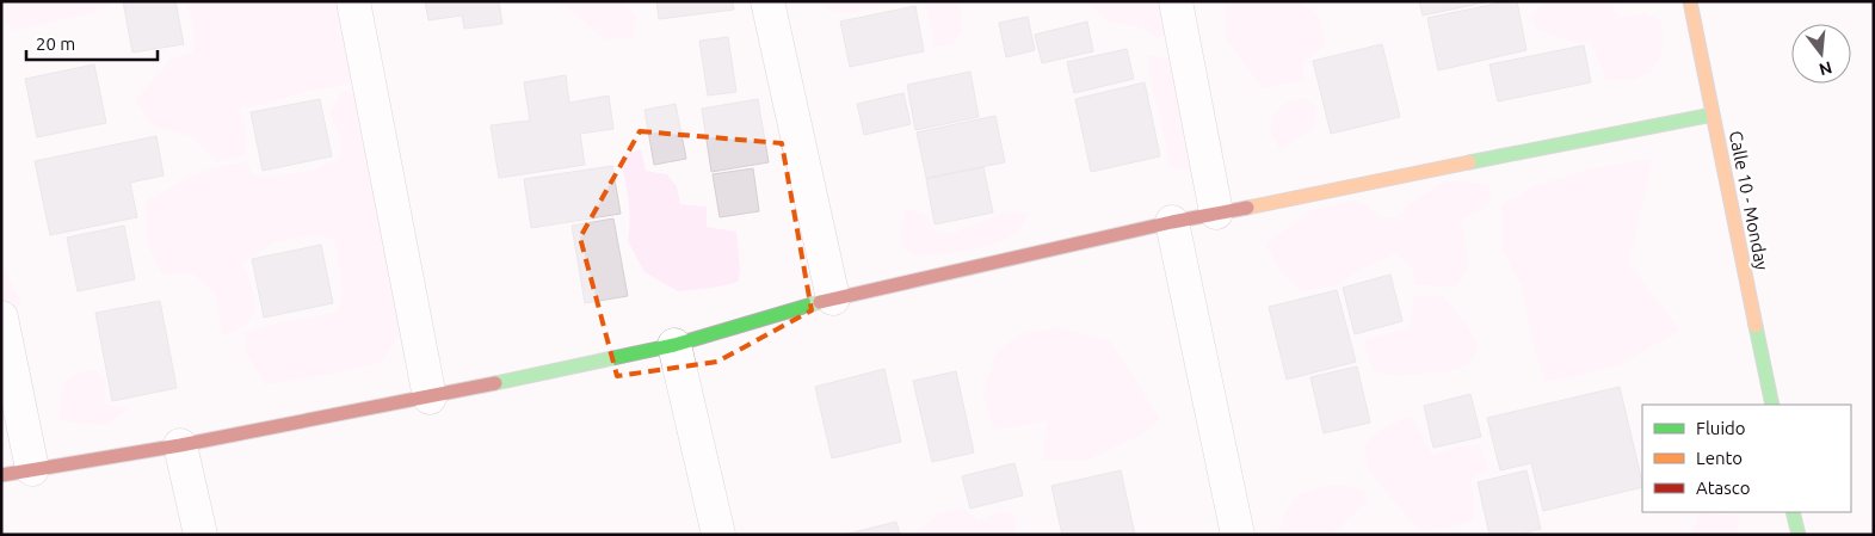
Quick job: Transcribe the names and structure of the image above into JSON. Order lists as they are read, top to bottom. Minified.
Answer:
{"streets":{"street":["Calle 10 - Monday"]},"legend":["Fluido","Lento","Atasco"],"scale_bar":"20 m","north":"bottom"}
